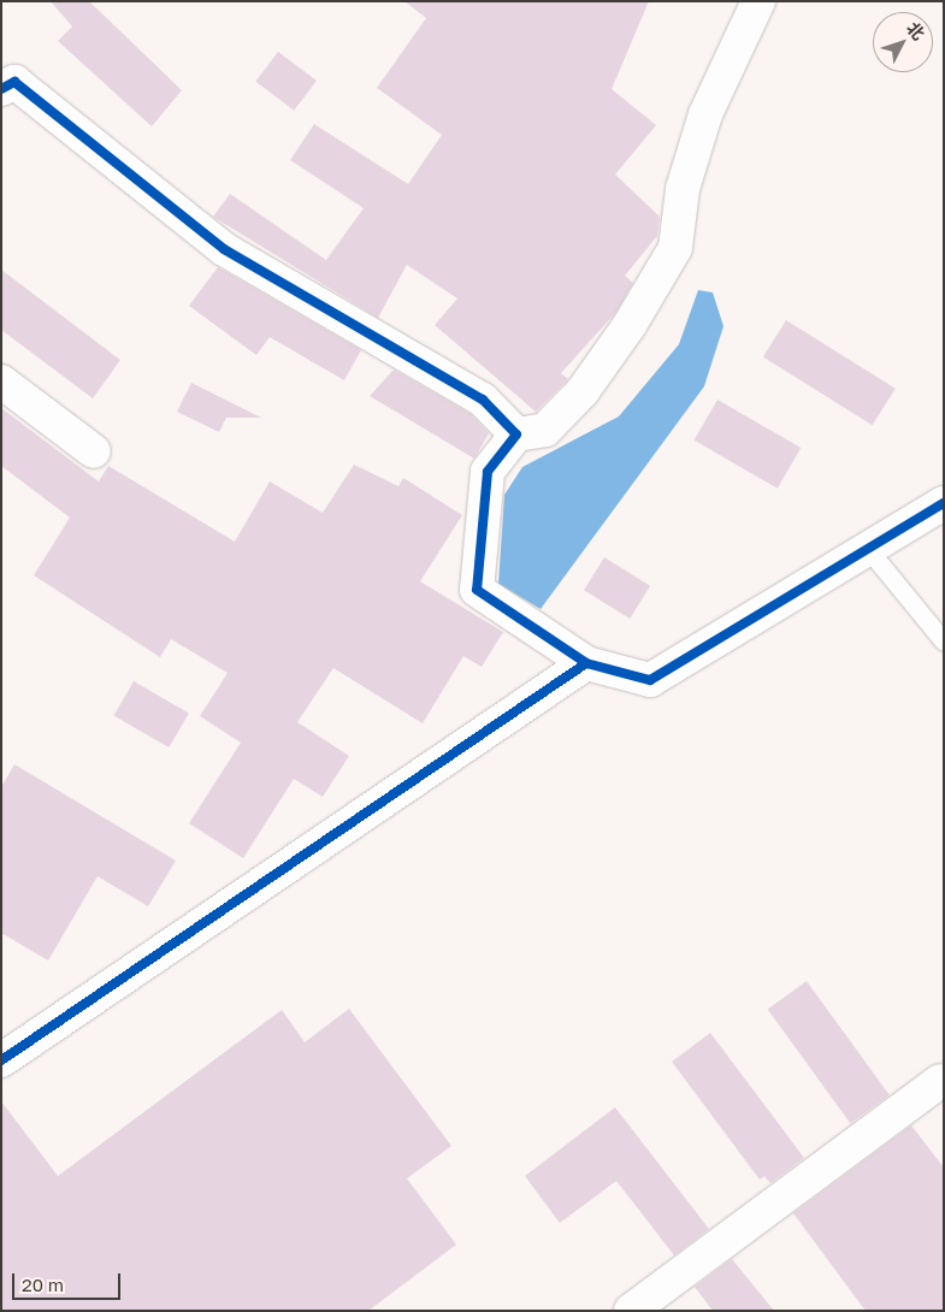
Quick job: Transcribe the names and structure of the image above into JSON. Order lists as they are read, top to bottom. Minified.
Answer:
{"scale_bar":"20 m","north":"top right"}
